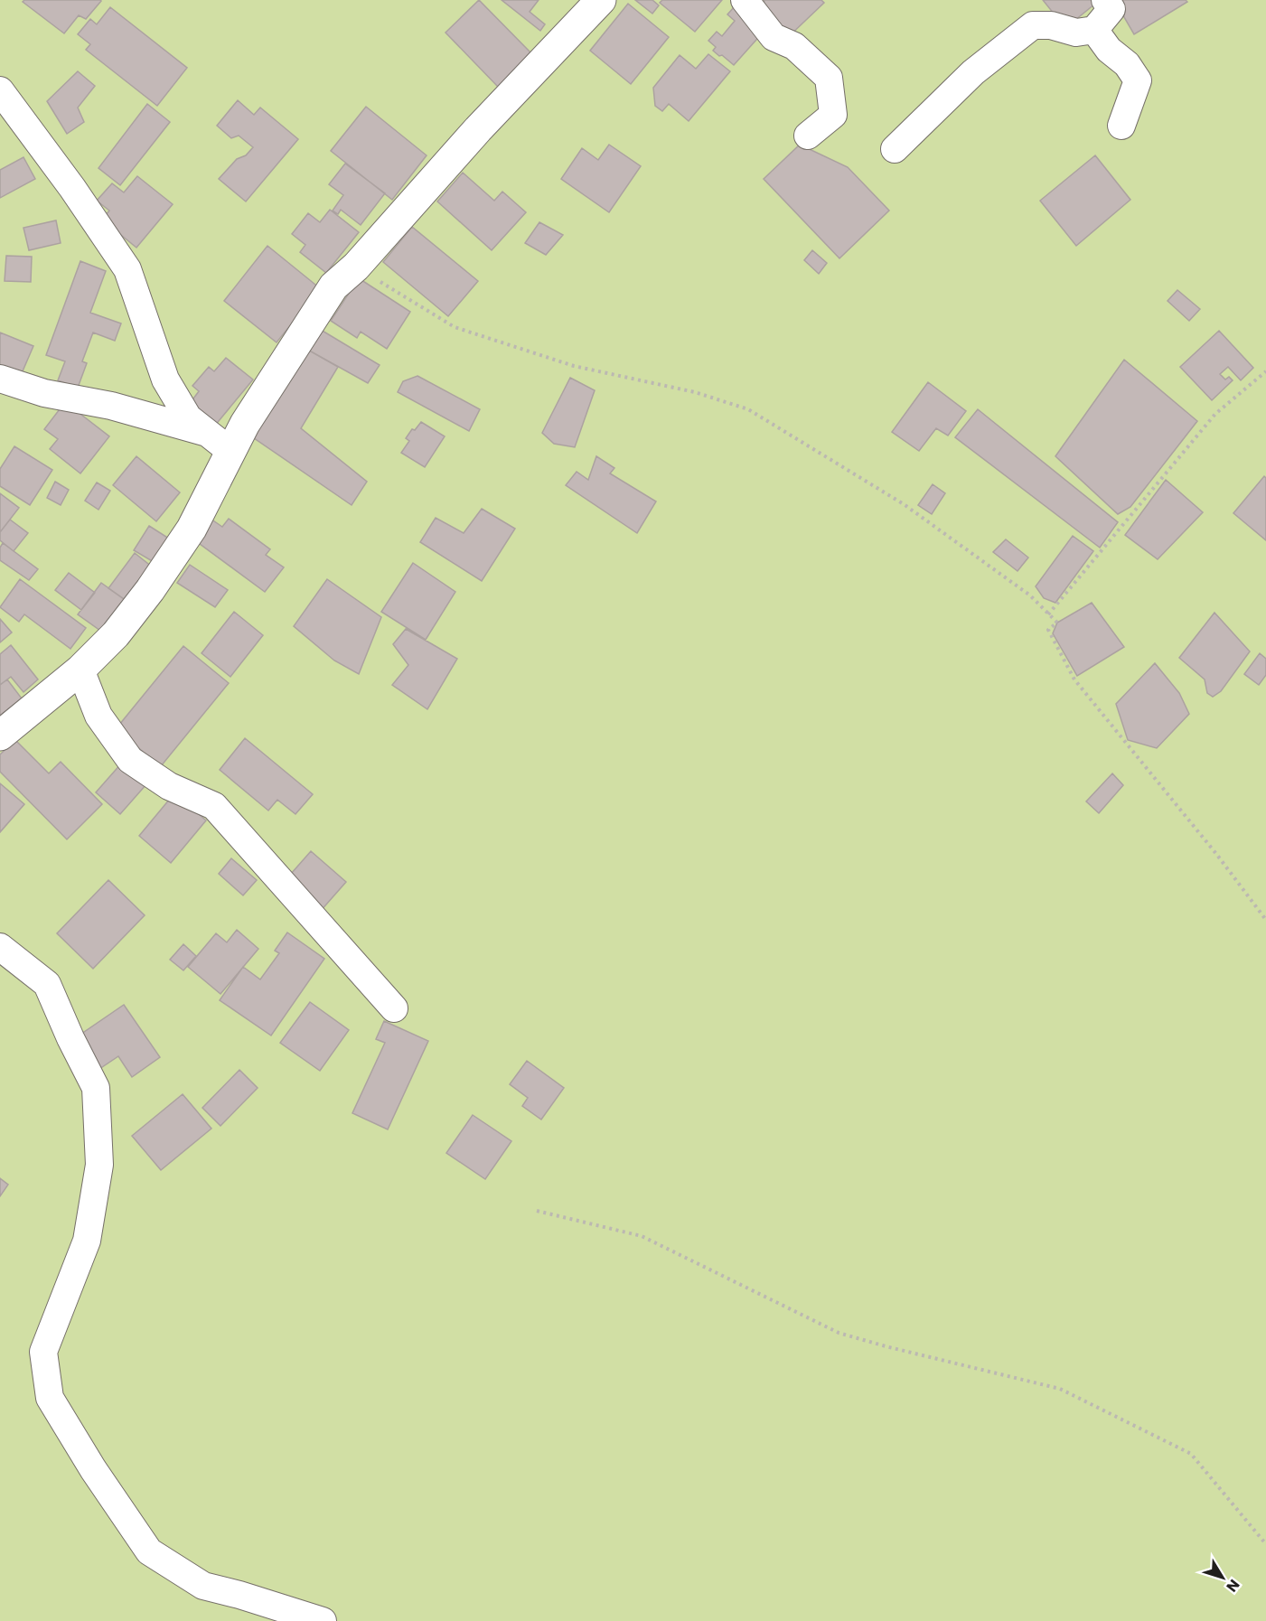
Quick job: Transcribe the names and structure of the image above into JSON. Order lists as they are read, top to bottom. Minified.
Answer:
{"north":"bottom right"}
